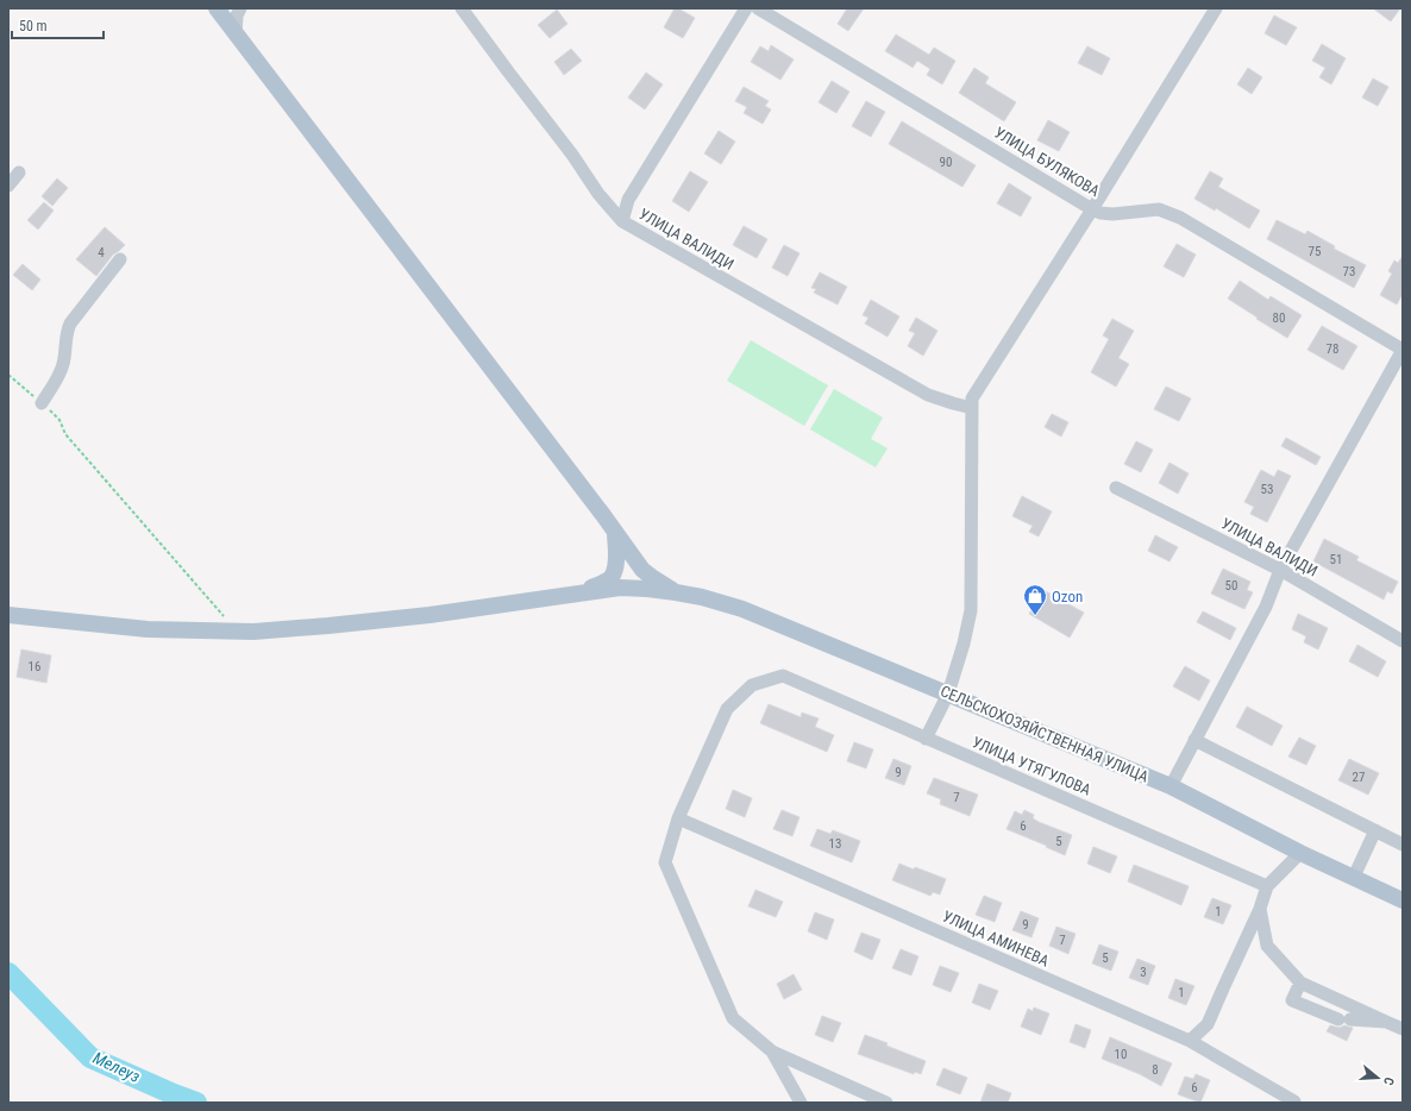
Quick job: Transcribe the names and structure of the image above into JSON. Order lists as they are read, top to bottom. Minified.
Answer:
{"streets":{"main road":["СЕЛЬСКОХОЗЯЙСТВЕННАЯ УЛИЦА"],"street":["УЛИЦА БУЛЯКОВА","УЛИЦА ВАЛИДИ","УЛИЦА УТЯГУЛОВА","УЛИЦА АМИНЕВА"]},"crossings":[["УЛИЦА УТЯГУЛОВА","УЛИЦА АМИНЕВА"]],"water":["Мелеуз"],"places":{"shop":["Ozon"]},"house_numbers":["90","75","4","73","80","78","53","51","50","16","9","27","7","6","5","13","1","9","7","5","3","1","10","8","6"],"scale_bar":"50 m","north":"right"}
